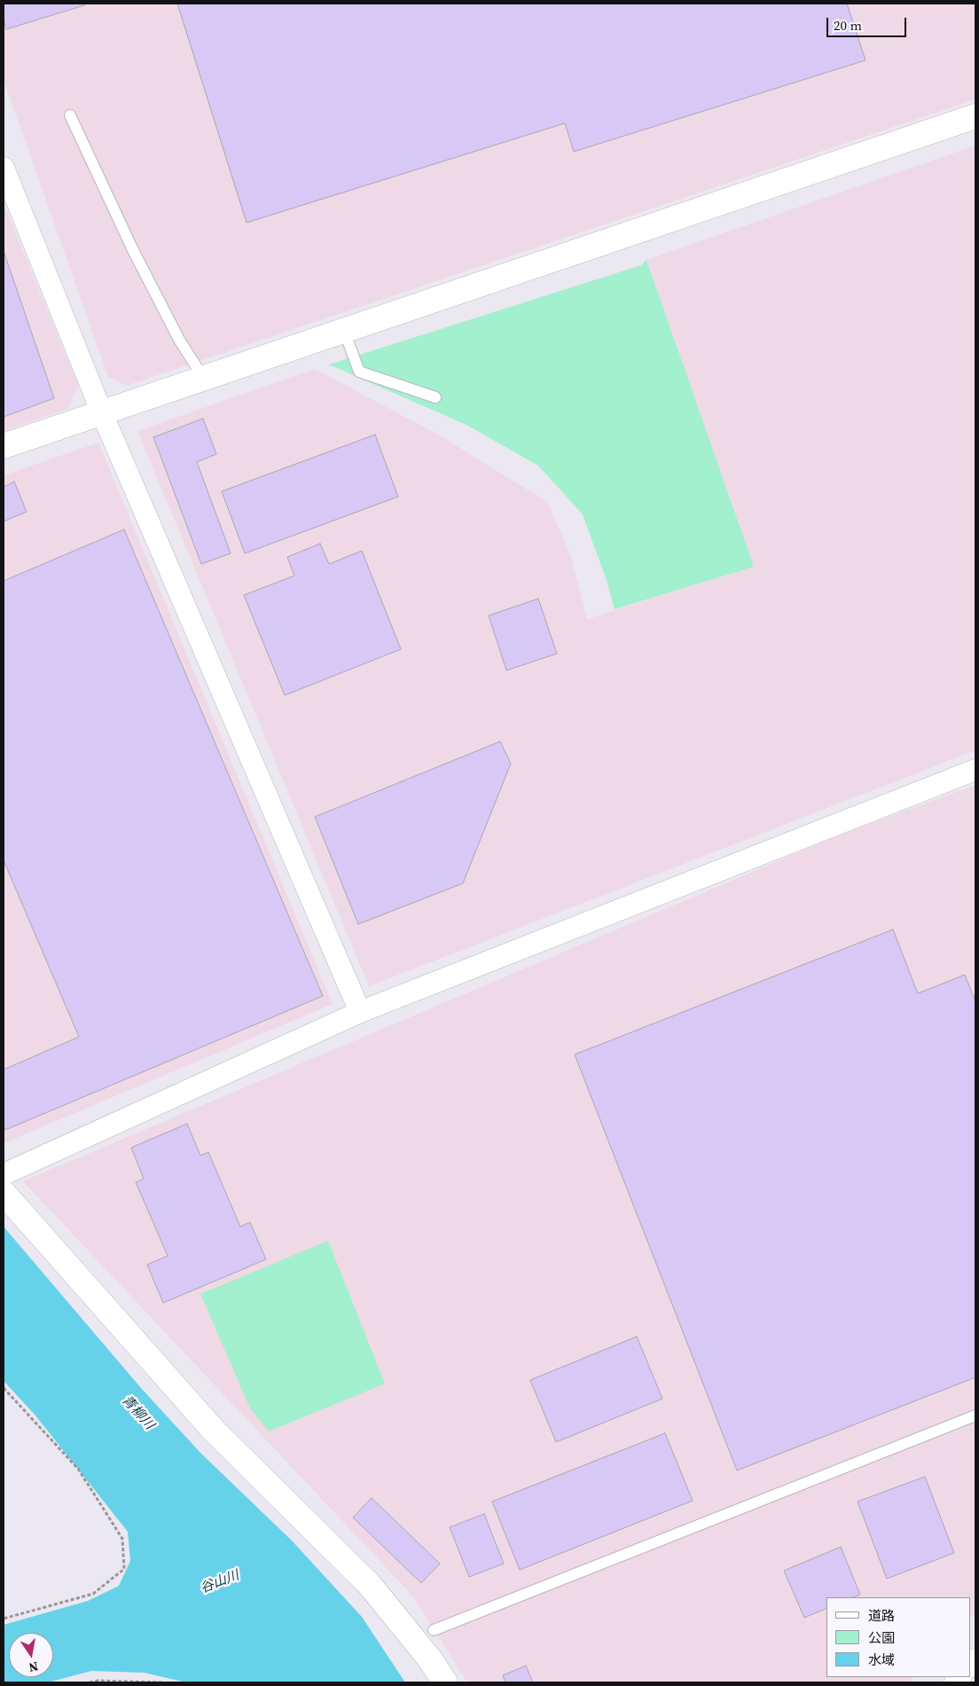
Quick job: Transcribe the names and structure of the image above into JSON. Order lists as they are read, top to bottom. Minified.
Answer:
{"water":["青柳川","谷山川"],"legend":["道路","公園","水域"],"scale_bar":"20 m","north":"bottom"}
